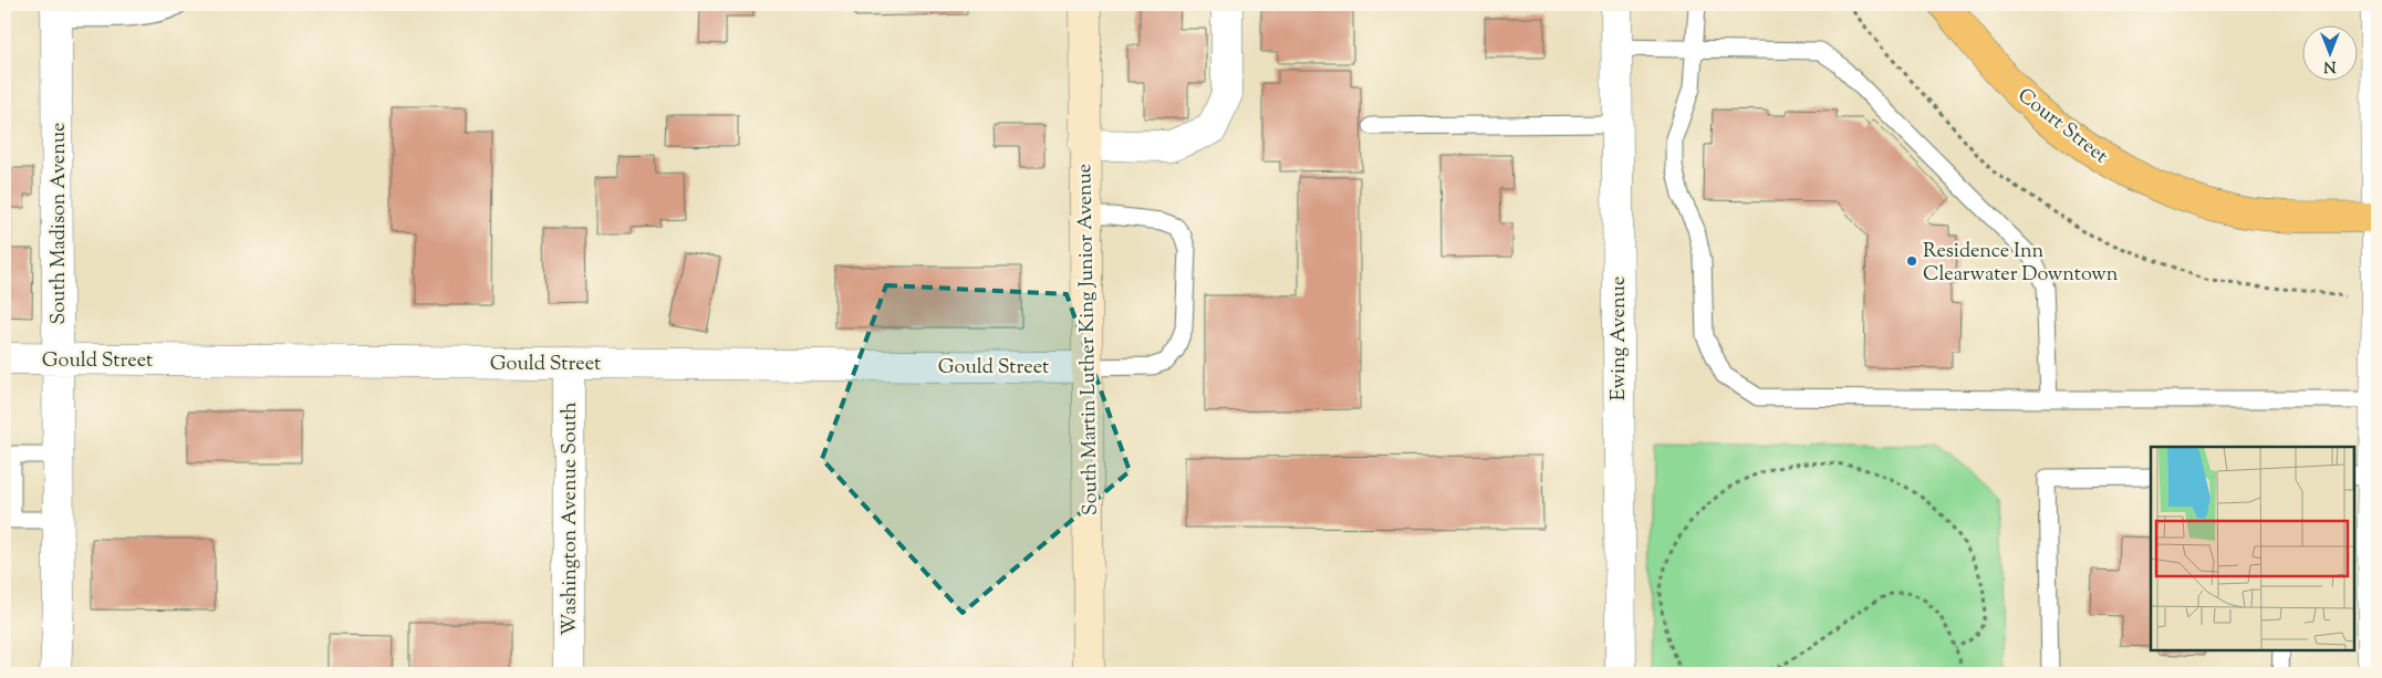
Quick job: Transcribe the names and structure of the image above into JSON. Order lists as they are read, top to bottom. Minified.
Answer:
{"streets":{"main road":["Court Street"],"street":["South Madison Avenue","Ewing Avenue","South Martin Luther King Junior Avenue","Gould Street","Washington Avenue South"]},"crossings":[["South Madison Avenue","Gould Street"],["South Martin Luther King Junior Avenue","Gould Street"],["Gould Street","Washington Avenue South"]],"places":["Residence Inn Clearwater Downtown"],"north":"bottom"}
